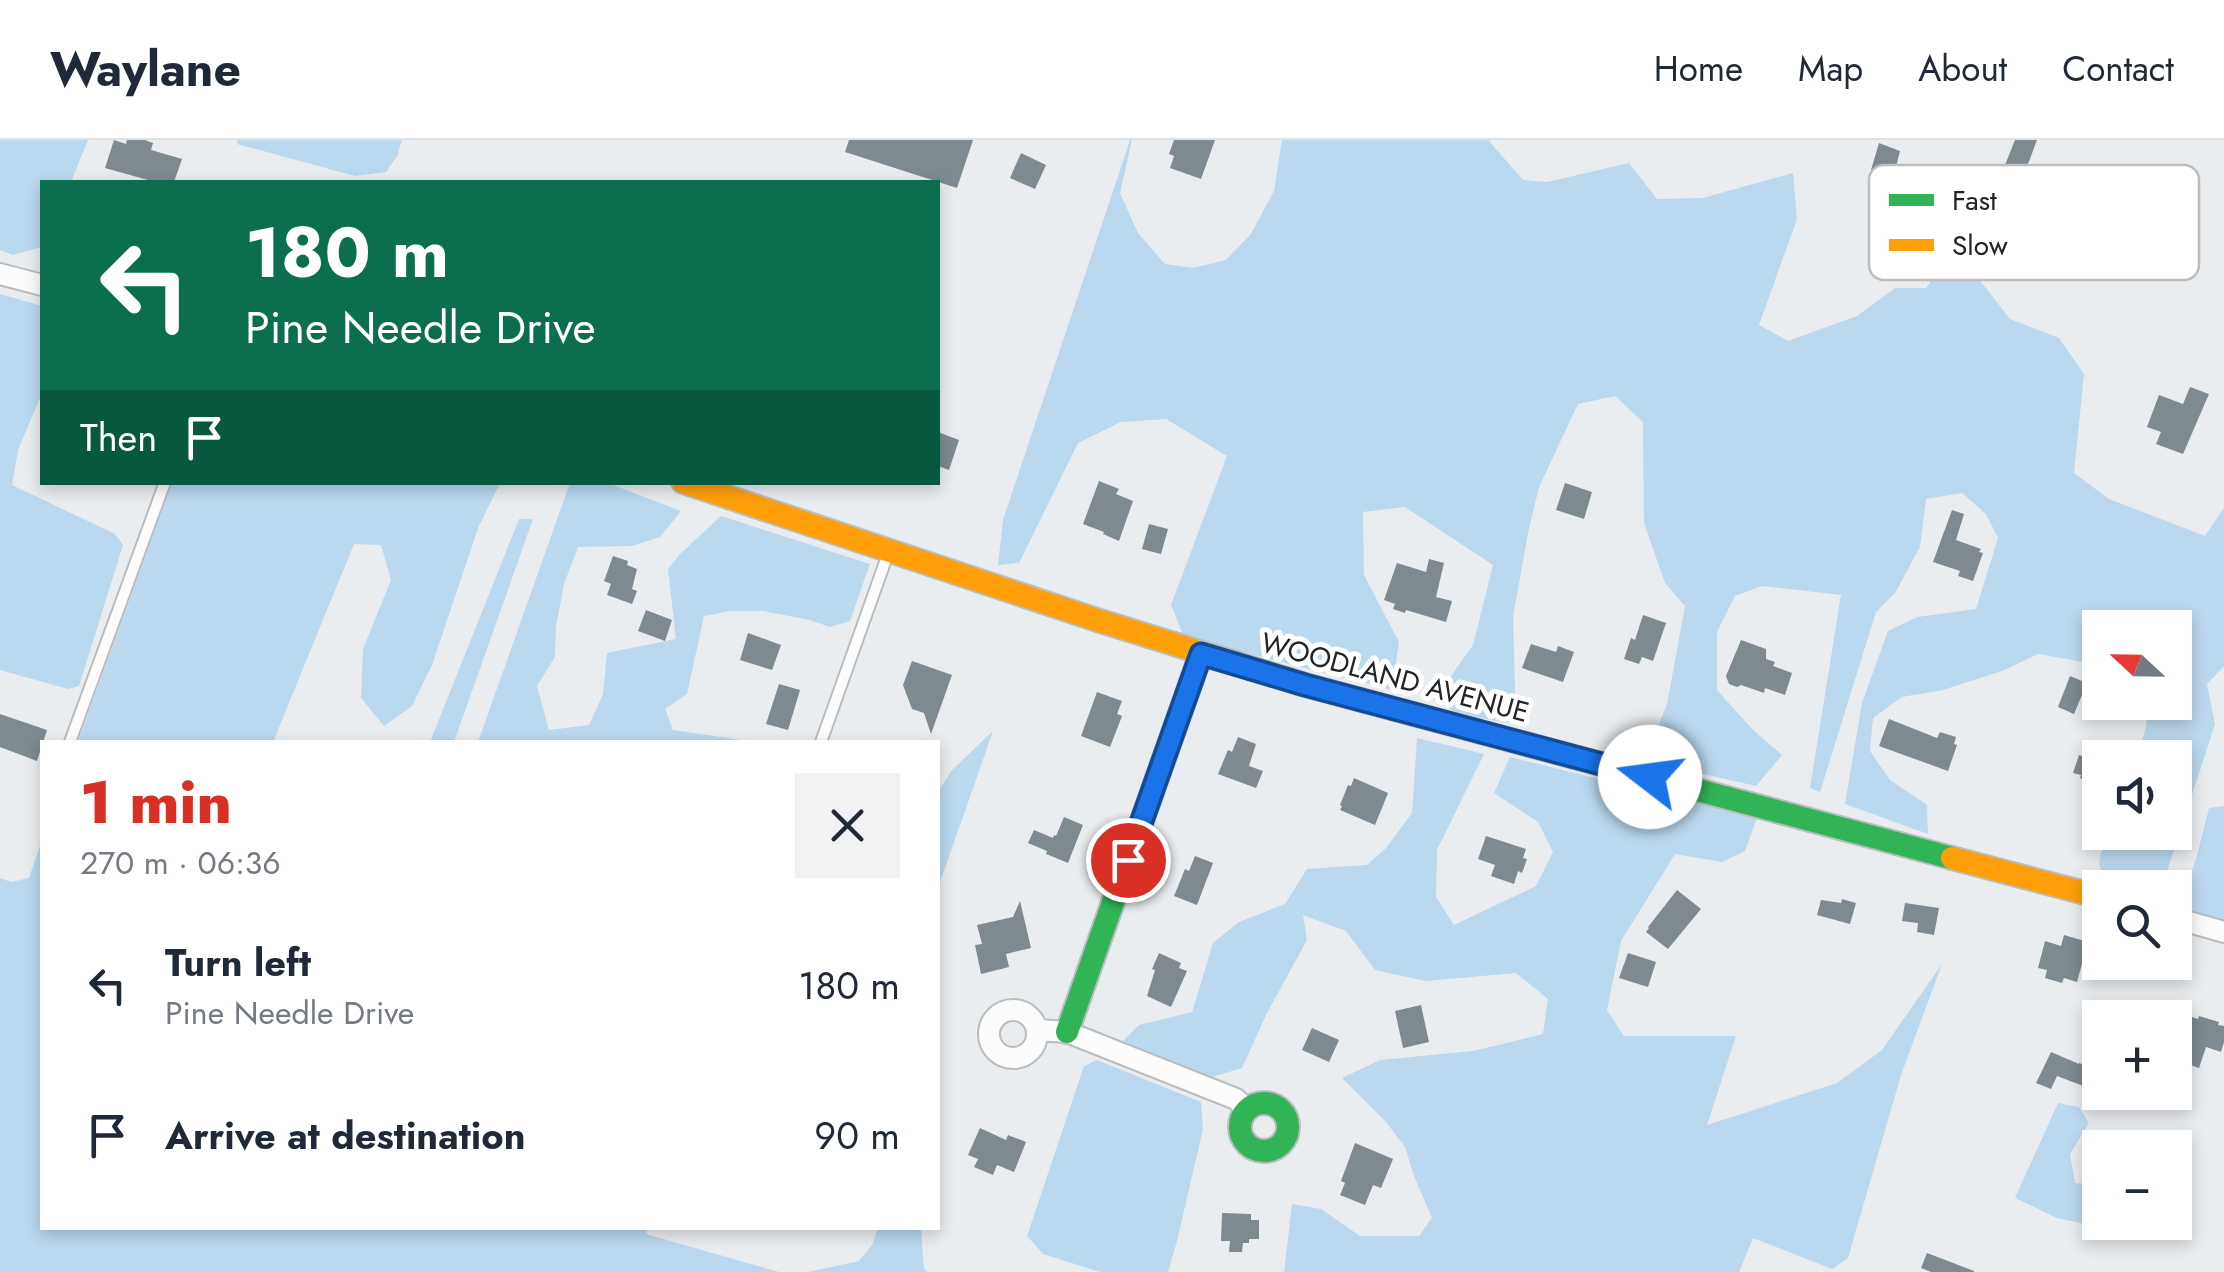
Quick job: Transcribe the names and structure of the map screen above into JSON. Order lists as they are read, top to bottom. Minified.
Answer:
{"streets":{"street":["WOODLAND AVENUE"]},"legend":["Fast","Slow"],"north":"left","page":{"header":"Waylane","nav":["Home","Map","About","Contact"],"turn":["180 m","Pine Needle Drive"],"then":"Then","map_buttons":["+","−"],"heading":["1 min","270 m · 06:36"],"list":[{"name":"Turn left","note":"Pine Needle Drive","value":"180 m"},{"name":"Arrive at destination","value":"90 m"}]}}
